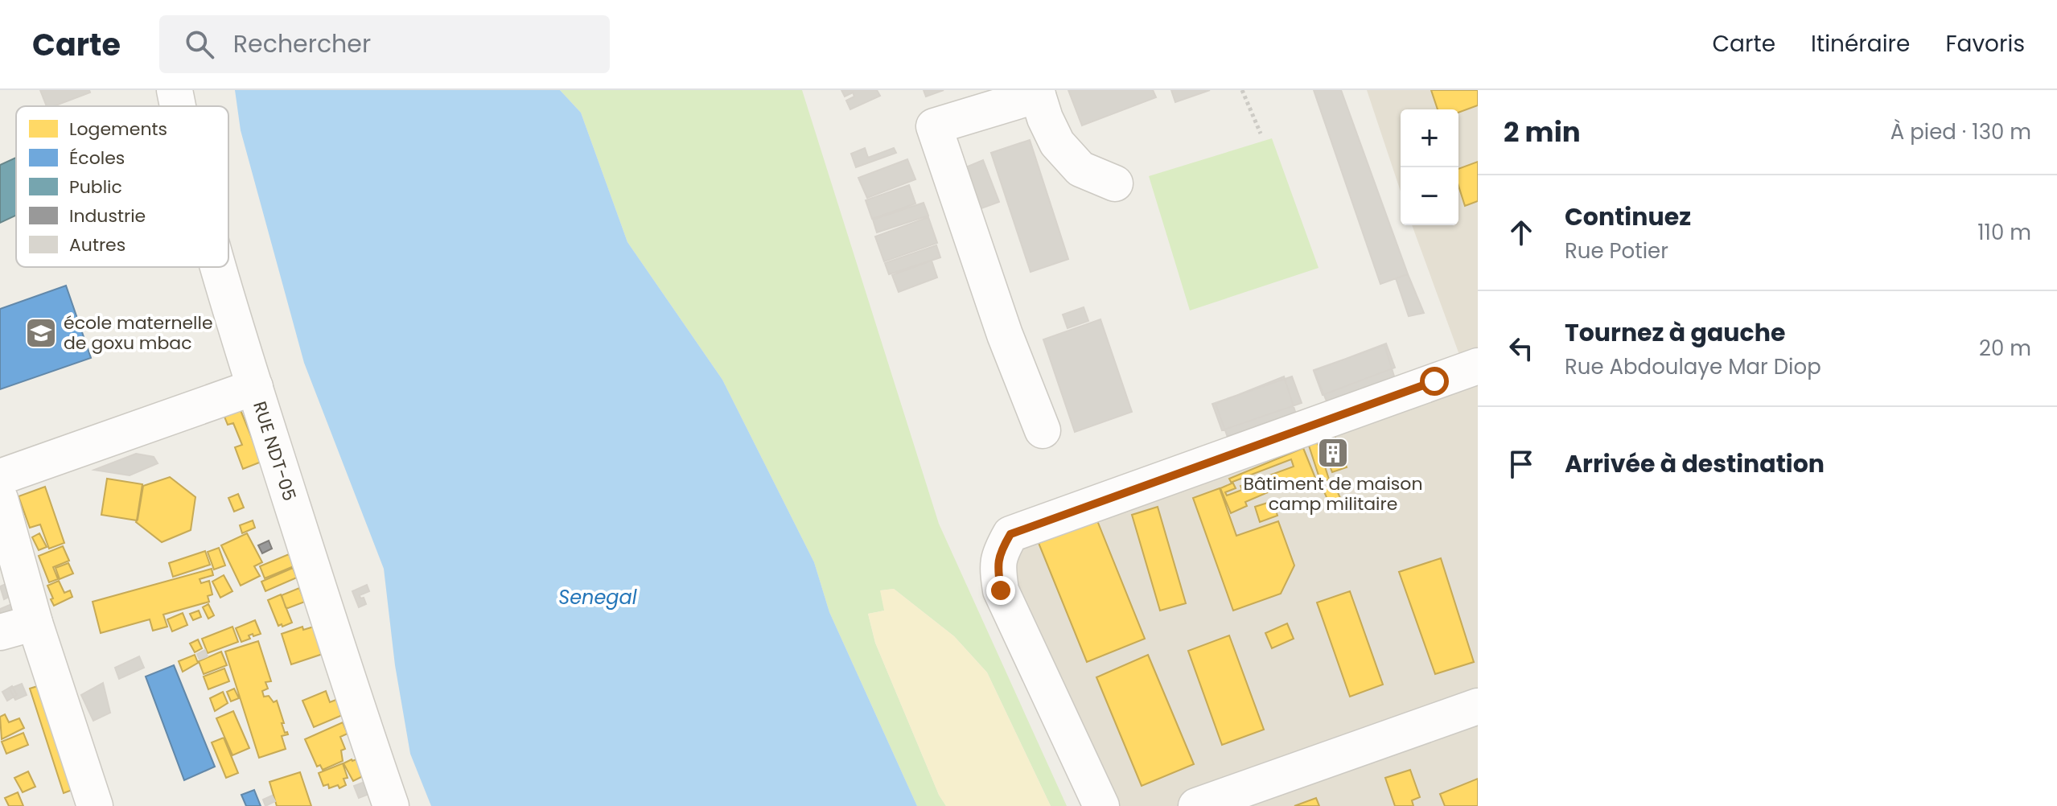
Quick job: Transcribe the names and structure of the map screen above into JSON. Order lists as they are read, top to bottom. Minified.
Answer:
{"streets":{"street":["RUE NDT-05"]},"water":["Senegal"],"places":{"school or university":["école maternelle de goxu mbac"],"building":["Bâtiment de maison camp militaire"]},"legend":["Logements","Écoles","Public","Industrie","Autres"],"page":{"header":"Carte","search":"Rechercher","nav":["Carte","Itinéraire","Favoris"],"heading":["2 min","À pied · 130 m"],"map_buttons":["+","−"],"list":[["Continuez","Rue Potier","110 m"],["Tournez à gauche","Rue Abdoulaye Mar Diop","20 m"],"Arrivée à destination"]}}
